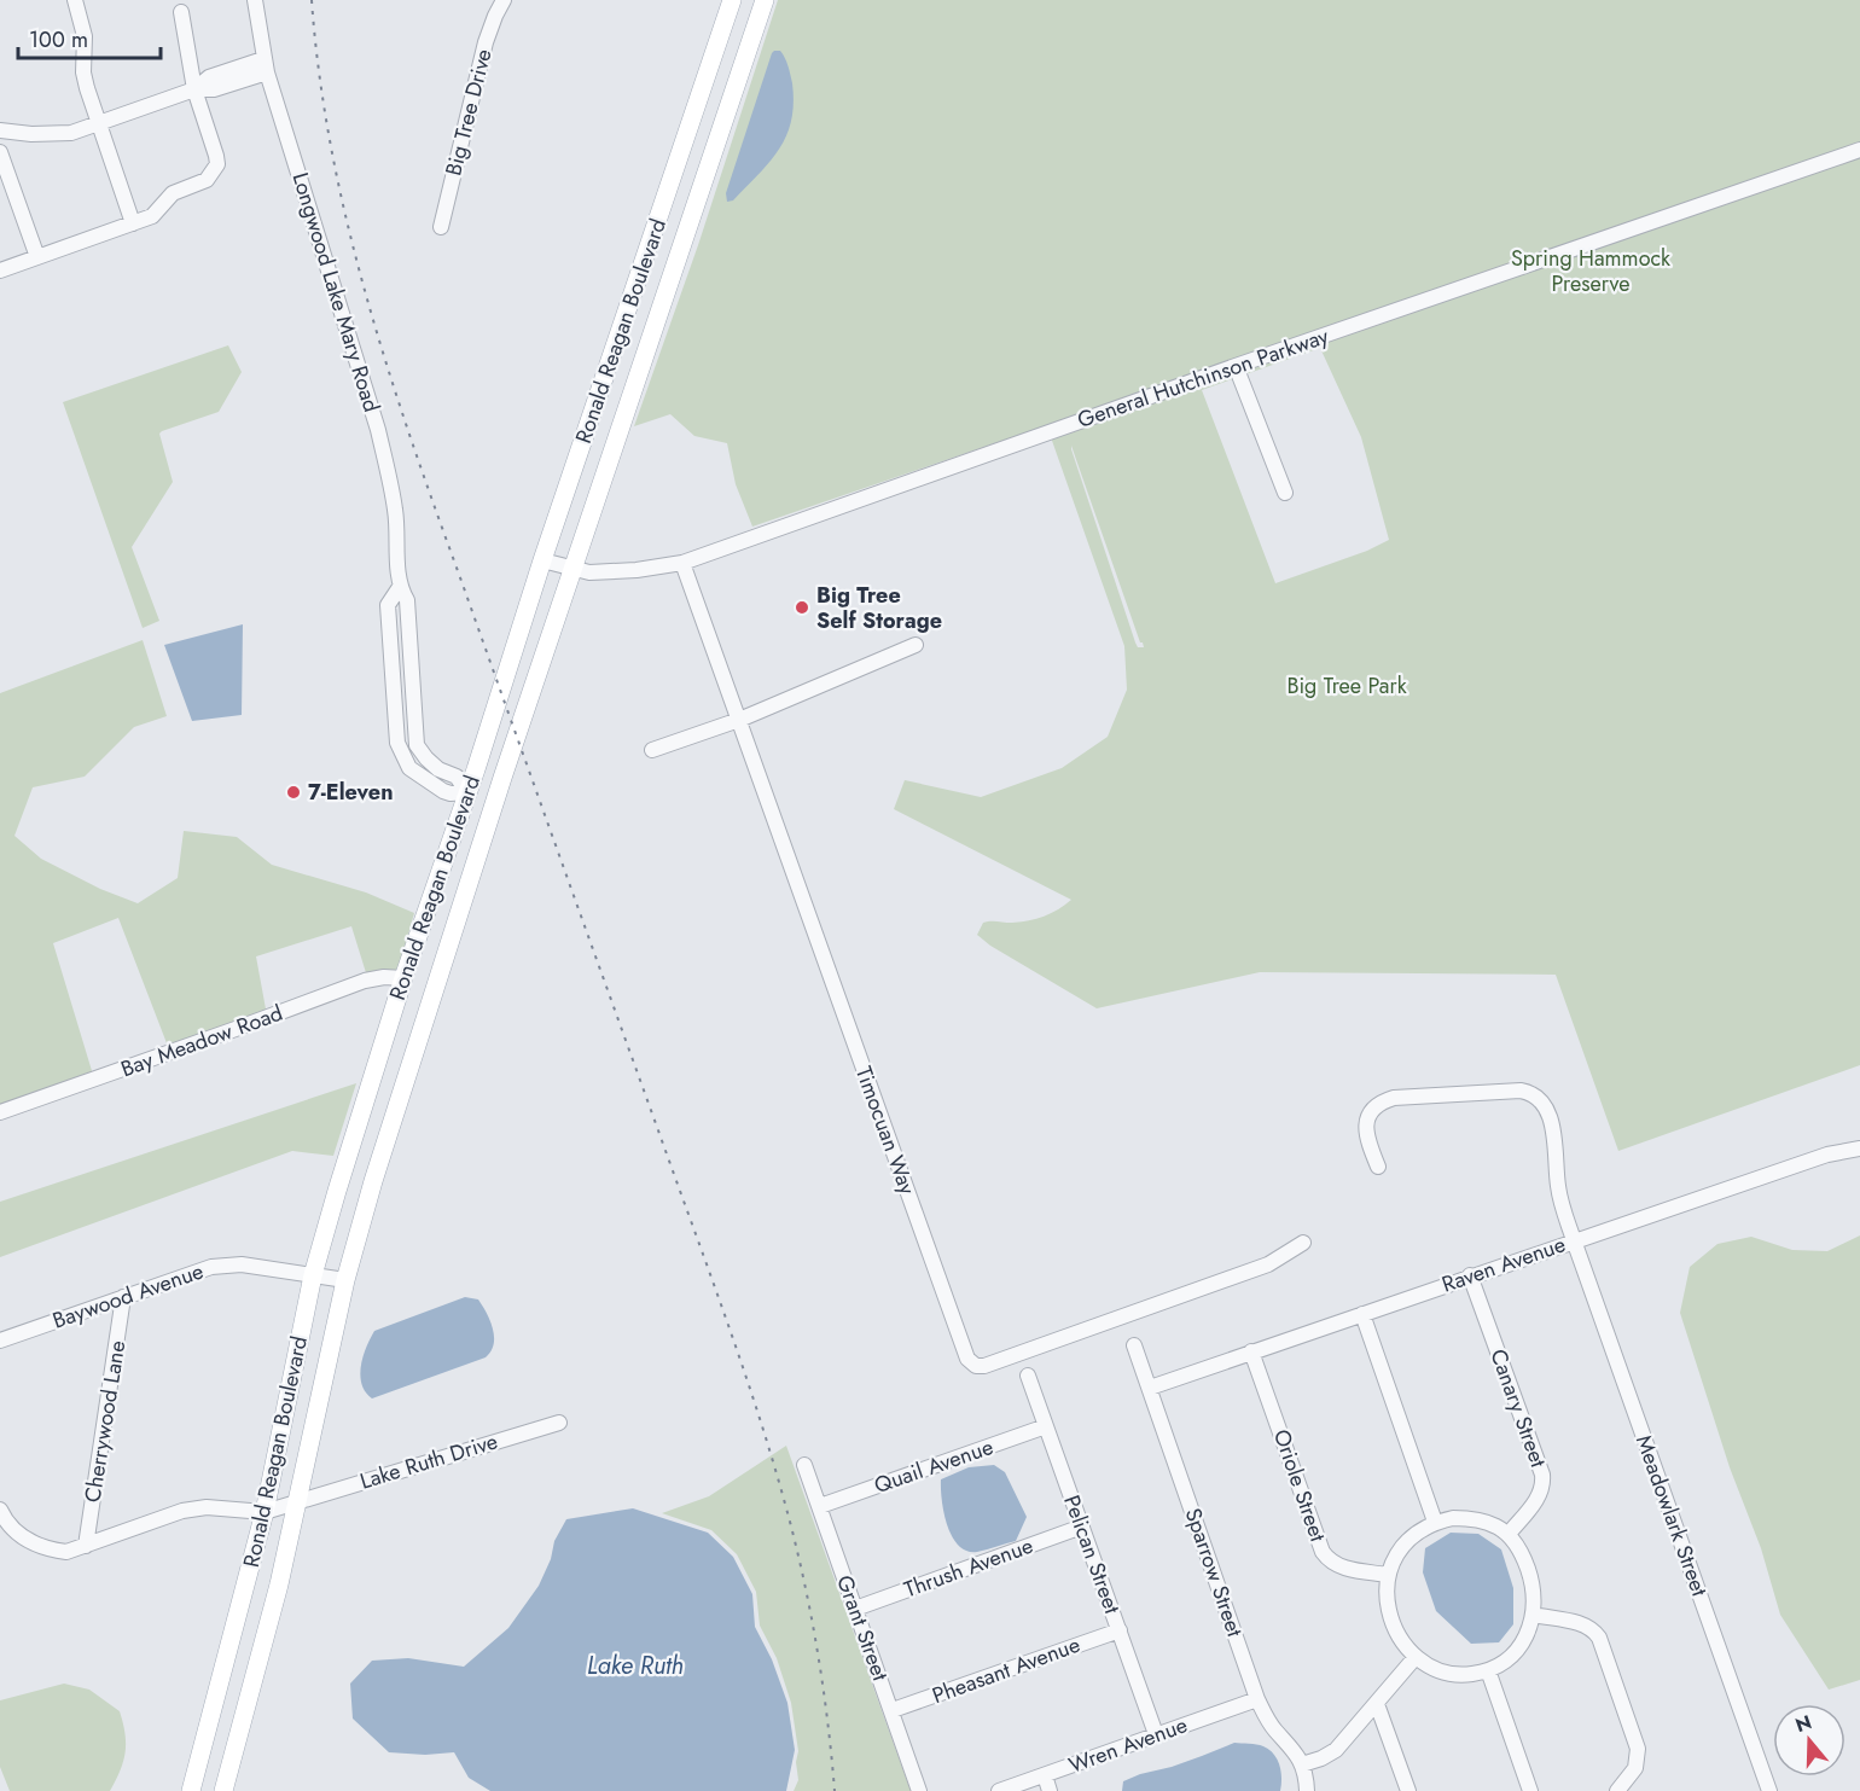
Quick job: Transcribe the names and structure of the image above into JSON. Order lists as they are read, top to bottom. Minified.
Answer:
{"streets":{"main road":["Ronald Reagan Boulevard"],"street":["Big Tree Drive","Longwood Lake Mary Road","General Hutchinson Parkway","Bay Meadow Road","Timocuan Way","Raven Avenue","Baywood Avenue","Canary Street","Cherrywood Lane","Lake Ruth Drive","Quail Avenue","Oriole Street","Meadowlark Street","Pelican Street","Thrush Avenue","Sparrow Street","Grant Street","Pheasant Avenue","Wren Avenue"]},"crossings":[["Longwood Lake Mary Road","Ronald Reagan Boulevard"],["Ronald Reagan Boulevard","General Hutchinson Parkway"],["Ronald Reagan Boulevard","Bay Meadow Road"],["Ronald Reagan Boulevard","Baywood Avenue"],["Ronald Reagan Boulevard","Lake Ruth Drive"],["General Hutchinson Parkway","Timocuan Way"],["Raven Avenue","Canary Street"],["Raven Avenue","Oriole Street"],["Raven Avenue","Meadowlark Street"],["Raven Avenue","Sparrow Street"],["Baywood Avenue","Cherrywood Lane"],["Canary Street","Oriole Street"],["Quail Avenue","Pelican Street"],["Quail Avenue","Grant Street"],["Pelican Street","Thrush Avenue"],["Pelican Street","Pheasant Avenue"],["Pelican Street","Wren Avenue"],["Thrush Avenue","Grant Street"],["Sparrow Street","Wren Avenue"],["Grant Street","Pheasant Avenue"]],"water":["Lake Ruth"],"parks":["Spring Hammock Preserve","Big Tree Park"],"places":["Big Tree Self Storage","7-Eleven"],"scale_bar":"100 m","north":"top"}
